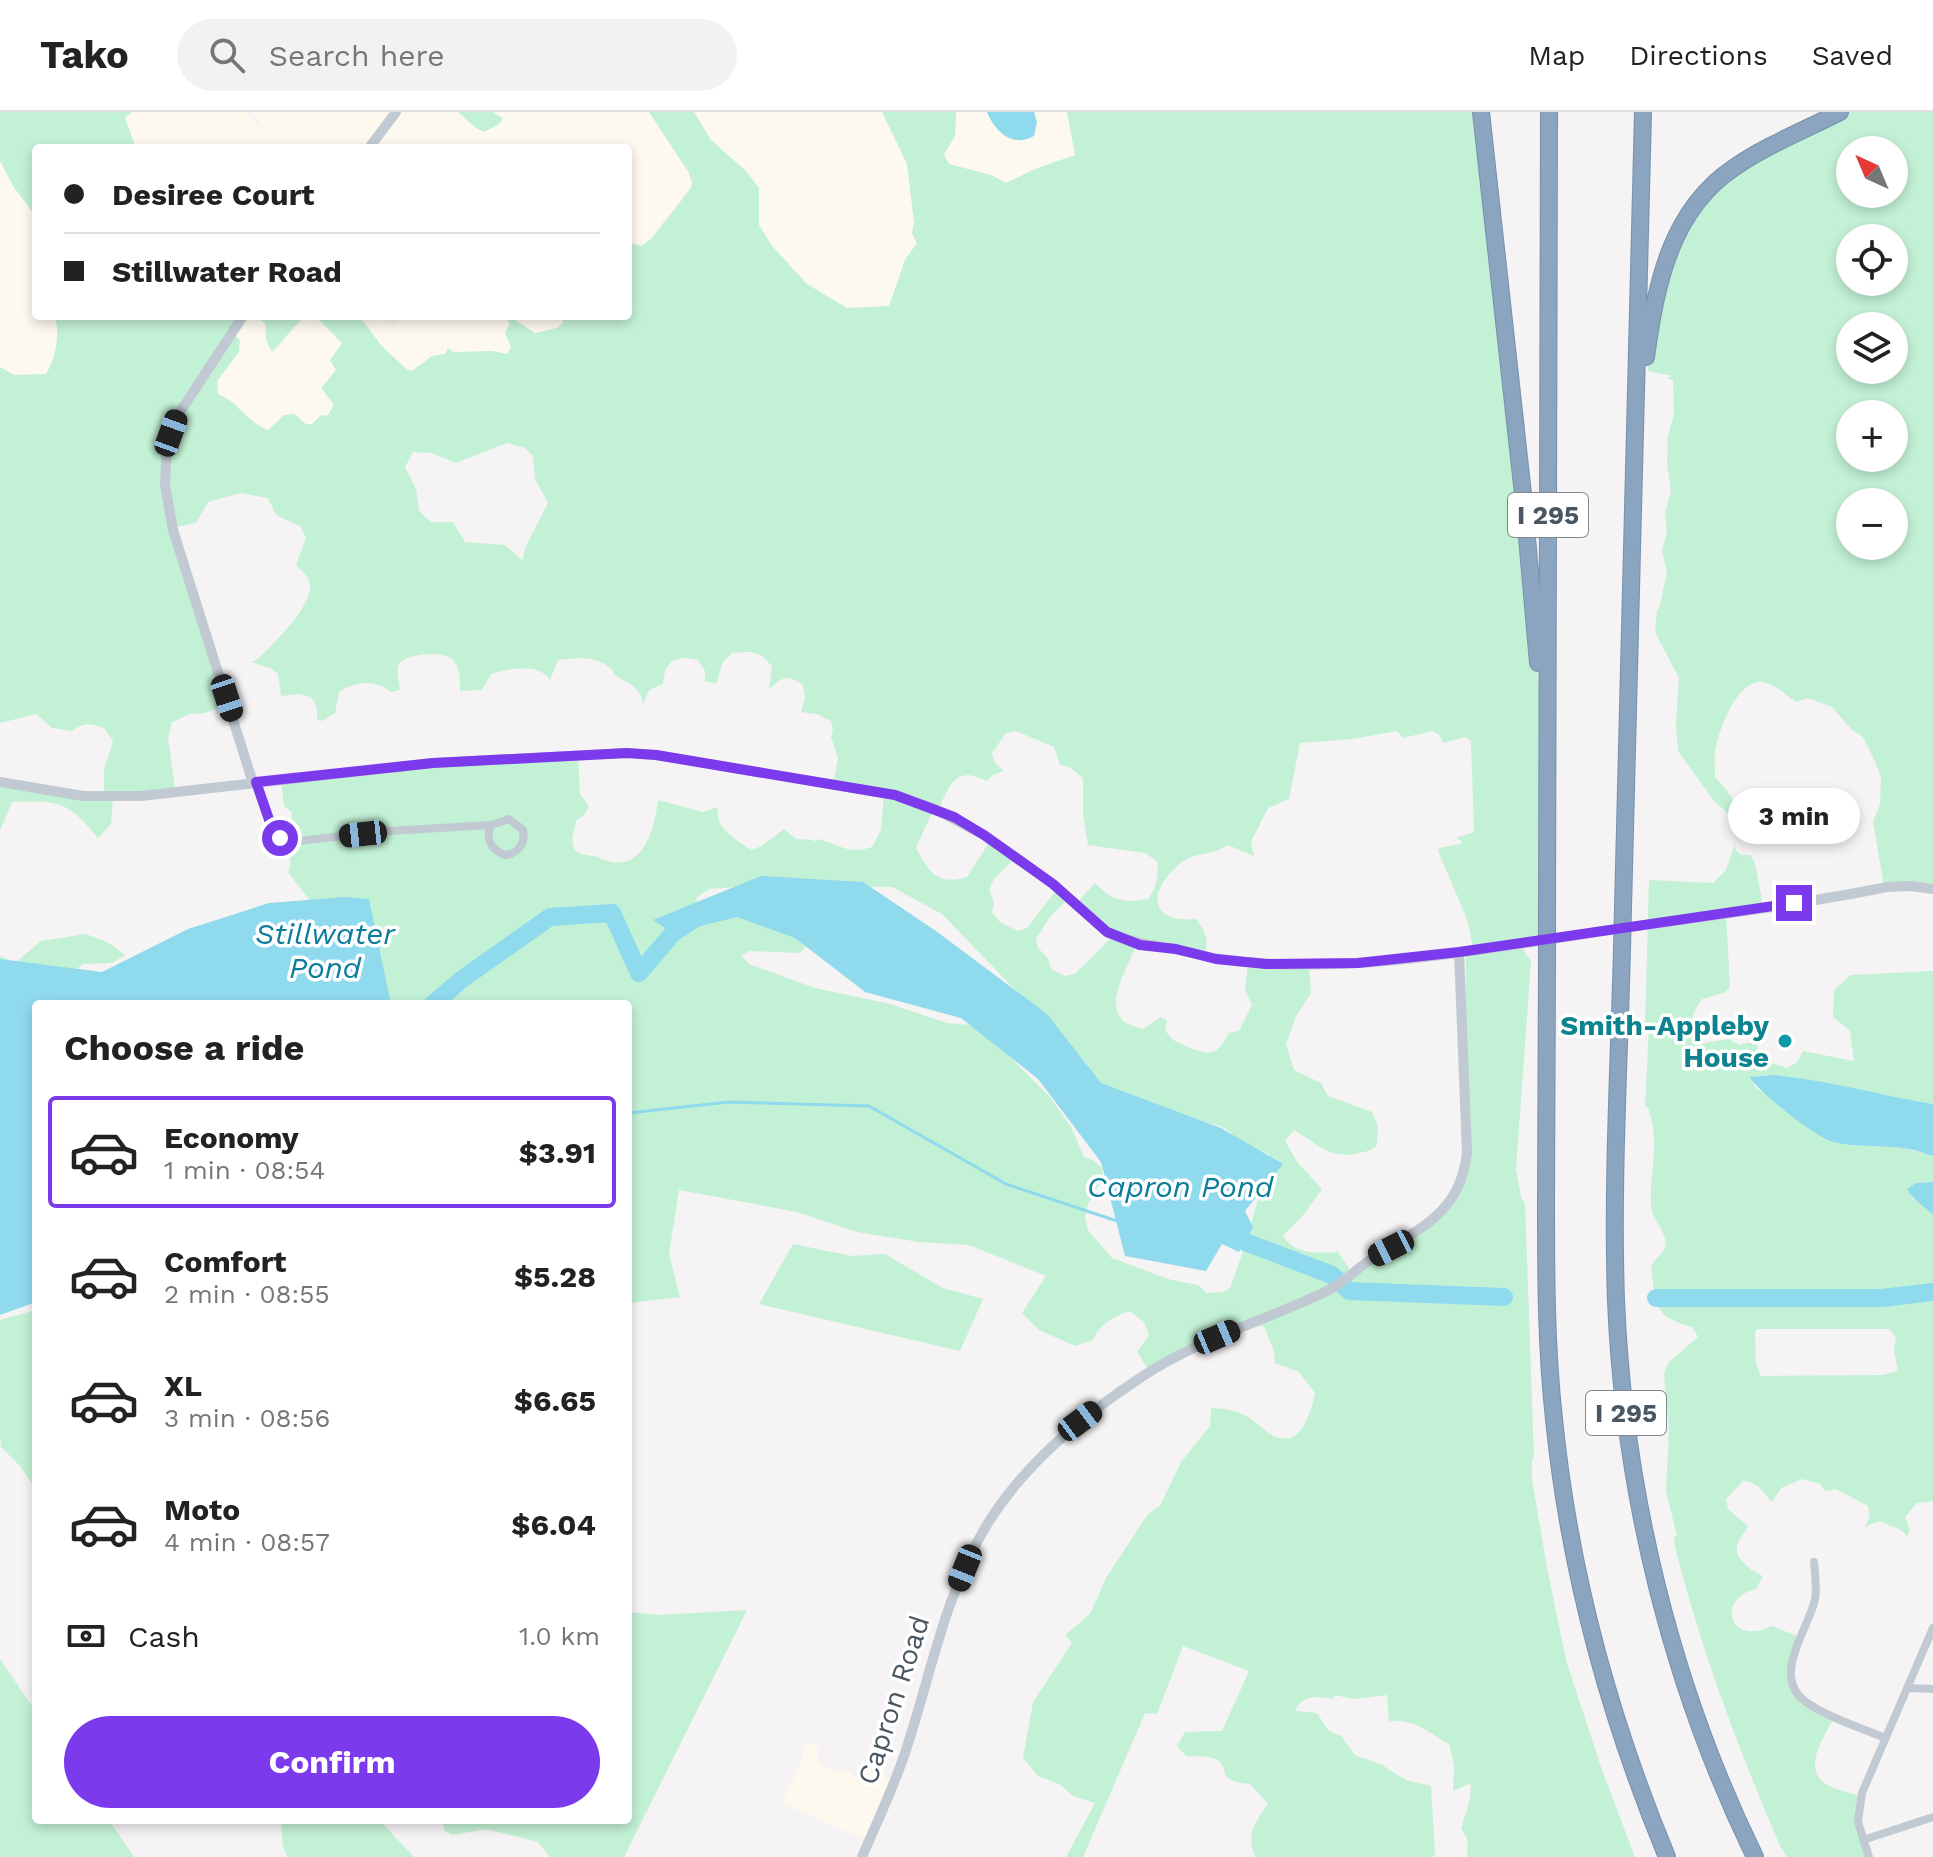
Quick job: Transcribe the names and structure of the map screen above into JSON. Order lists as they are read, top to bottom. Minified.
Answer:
{"streets":{"highway":["I 295"],"street":["Capron Road"]},"water":["Stillwater Pond","Capron Pond"],"places":["Smith-Appleby House"],"north":"top left","page":{"header":"Tako","search":"Search here","nav":["Map","Directions","Saved"],"map_buttons":["+","−"],"banner":["Desiree Court","Stillwater Road"],"bubble":"3 min","heading":"Choose a ride","list":[{"name":"Economy","note":"1 min · 08:54","value":"$3.91"},{"name":"Comfort","note":"2 min · 08:55","value":"$5.28"},{"name":"XL","note":"3 min · 08:56","value":"$6.65"},{"name":"Moto","note":"4 min · 08:57","value":"$6.04"}],"pay":["Cash","1.0 km"],"buttons":"Confirm"}}
